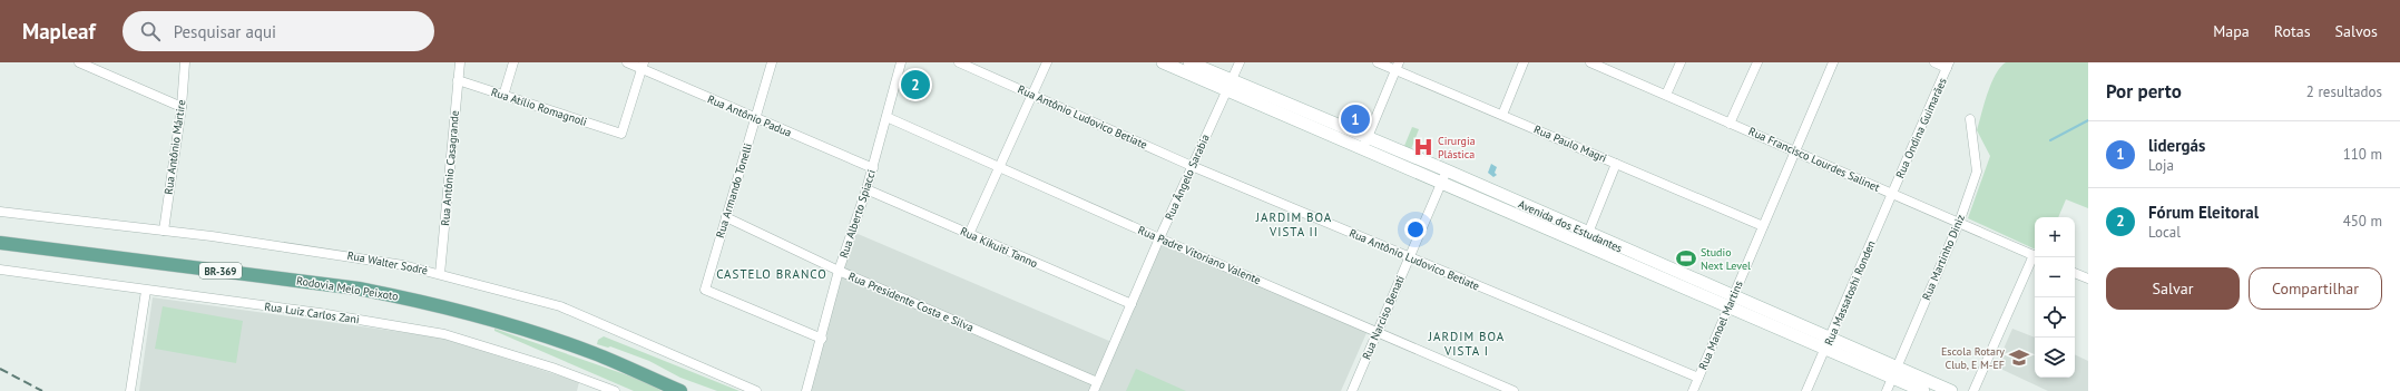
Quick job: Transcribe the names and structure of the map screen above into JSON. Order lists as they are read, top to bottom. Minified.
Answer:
{"streets":{"main road":["BR-369","Rodovia Melo Peixoto"],"street":["Rua Atílio Romagnoli","Rua Antônio Padua","Rua Antônio Ludovico Betiate","Rua Ondina Guimarães","Rua Paulo Magri","Rua Antônio Mártire","Rua Francisco Lourdes Salinet","Rua Antônio Casagrande","Rua Ângelo Sarabia","Rua Armando Tonelli","Rua Alberto Spiacci","Avenida dos Estudantes","Rua Kikuiti Tanno","Rua Padre Vitoriano Valente","Rua Martinho Diniz","Rua Walter Sodré","Rua Massatoshi Ronden","Rua Presidente Costa e Silva","Rua Luiz Carlos Zani","Rua Narciso Benati","Rua Manoel Martins"]},"crossings":[["Rua Atílio Romagnoli","Rua Antônio Padua"],["Rua Atílio Romagnoli","Rua Antônio Casagrande"],["Rua Antônio Padua","Rua Armando Tonelli"],["Rua Antônio Padua","Rua Alberto Spiacci"],["Rua Antônio Ludovico Betiate","Rua Ângelo Sarabia"],["Rua Antônio Ludovico Betiate","Rua Narciso Benati"],["Rua Antônio Ludovico Betiate","Rua Manoel Martins"],["Rua Ondina Guimarães","Rua Francisco Lourdes Salinet"],["Rua Ondina Guimarães","Rua Massatoshi Ronden"],["Rua Paulo Magri","Rua Manoel Martins"],["Rua Antônio Mártire","Rua Walter Sodré"],["Rua Francisco Lourdes Salinet","Rua Martinho Diniz"],["Rua Francisco Lourdes Salinet","Rua Massatoshi Ronden"],["Rua Francisco Lourdes Salinet","Rua Manoel Martins"],["Rua Antônio Casagrande","Rua Walter Sodré"],["Rua Ângelo Sarabia","Avenida dos Estudantes"],["Rua Ângelo Sarabia","Rua Kikuiti Tanno"],["Rua Ângelo Sarabia","Rua Padre Vitoriano Valente"],["Rua Ângelo Sarabia","Rua Presidente Costa e Silva"],["Rua Armando Tonelli","Rua Alberto Spiacci"],["Rua Armando Tonelli","Rua Presidente Costa e Silva"],["Rua Alberto Spiacci","Rua Kikuiti Tanno"],["Rua Alberto Spiacci","Rua Padre Vitoriano Valente"],["Rua Alberto Spiacci","Rua Presidente Costa e Silva"],["Avenida dos Estudantes","Rua Martinho Diniz"],["Avenida dos Estudantes","Rua Massatoshi Ronden"],["Avenida dos Estudantes","Rua Narciso Benati"],["Avenida dos Estudantes","Rua Manoel Martins"],["Rua Padre Vitoriano Valente","Rua Narciso Benati"]],"districts":["JARDIM BOA VISTA II","CASTELO BRANCO","JARDIM BOA VISTA I"],"places":{"hospital":["Cirurgia Plástica"],"sports":["Studio Next Level"],"school or university":["Escola Rotary Club, E M-EF"]},"page":{"header":"Mapleaf","search":"Pesquisar aqui","nav":["Mapa","Rotas","Salvos"],"heading":["Por perto","2 resultados"],"pins":["2","1"],"list":[{"mark":"1","name":"lidergás","note":"Loja","value":"110 m"},{"mark":"2","name":"Fórum Eleitoral","note":"Local","value":"450 m"}],"map_buttons":["+","−"],"buttons":["Salvar","Compartilhar"]}}
